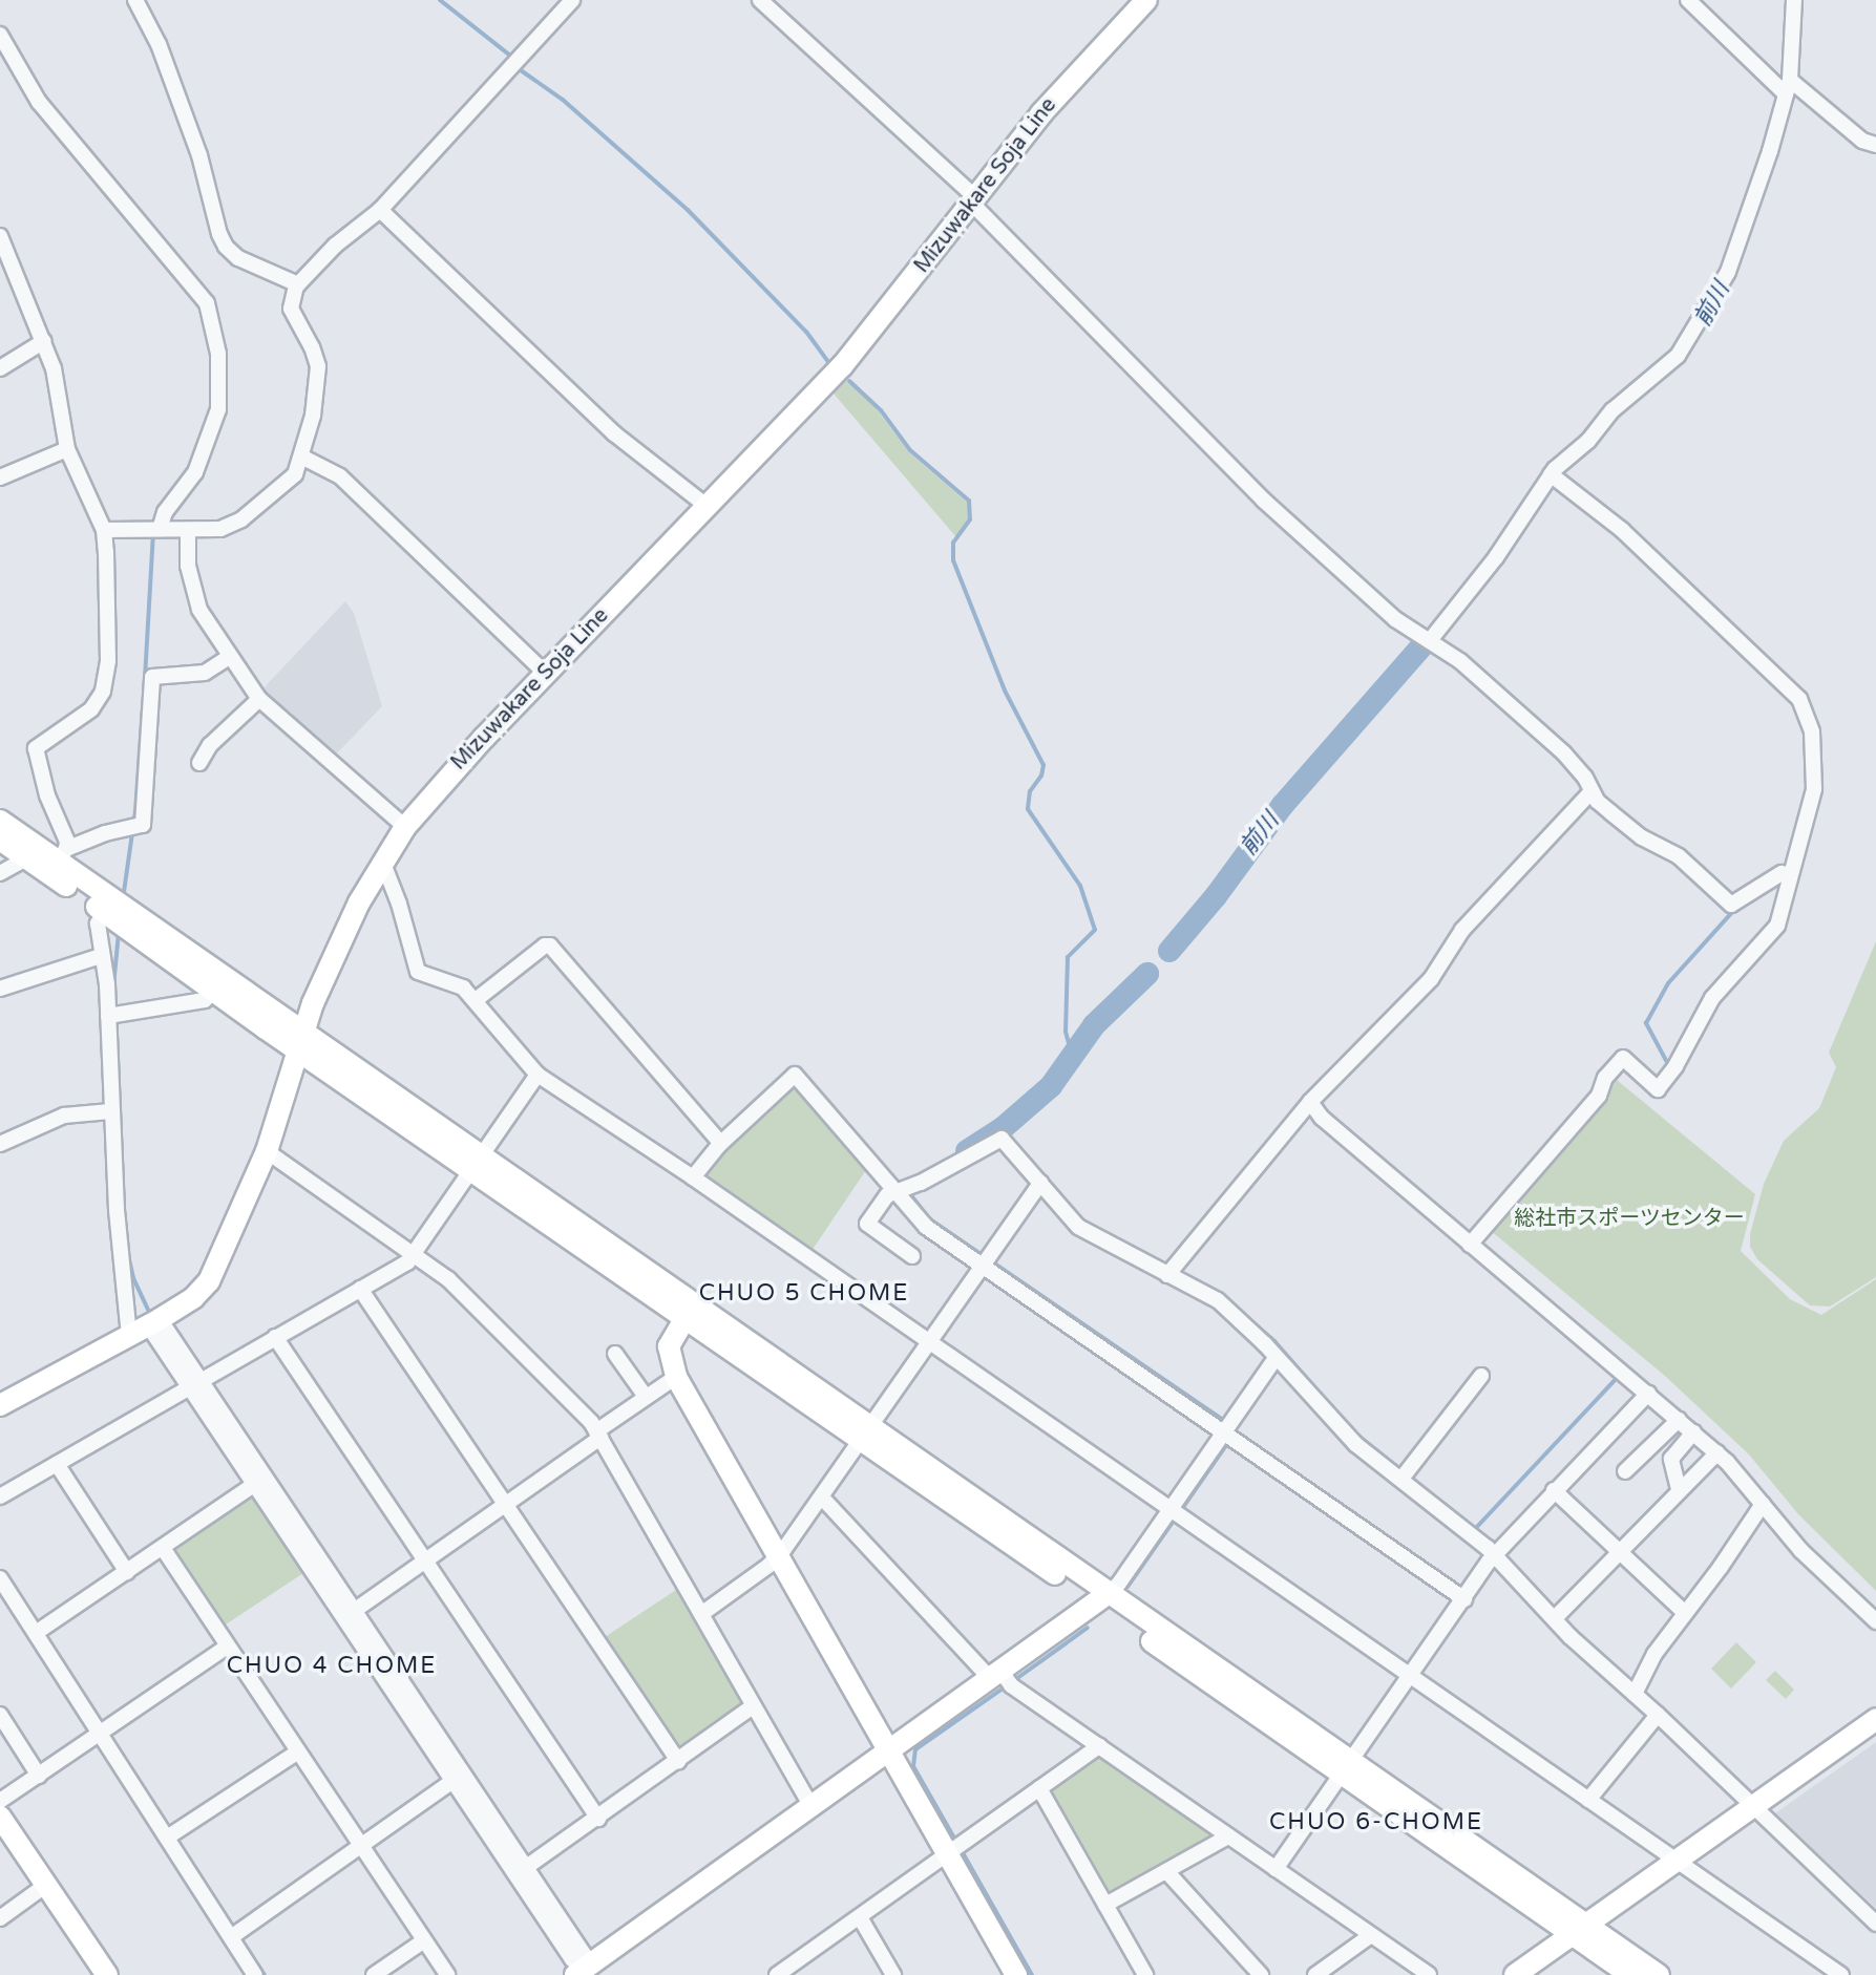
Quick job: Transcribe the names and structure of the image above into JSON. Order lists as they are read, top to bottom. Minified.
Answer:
{"streets":{"street":["Mizuwakare Soja Line"]},"districts":["CHUO 5 CHOME","CHUO 4 CHOME","CHUO 6-CHOME"],"water":["前川"],"parks":["総社市スポーツセンター"]}
